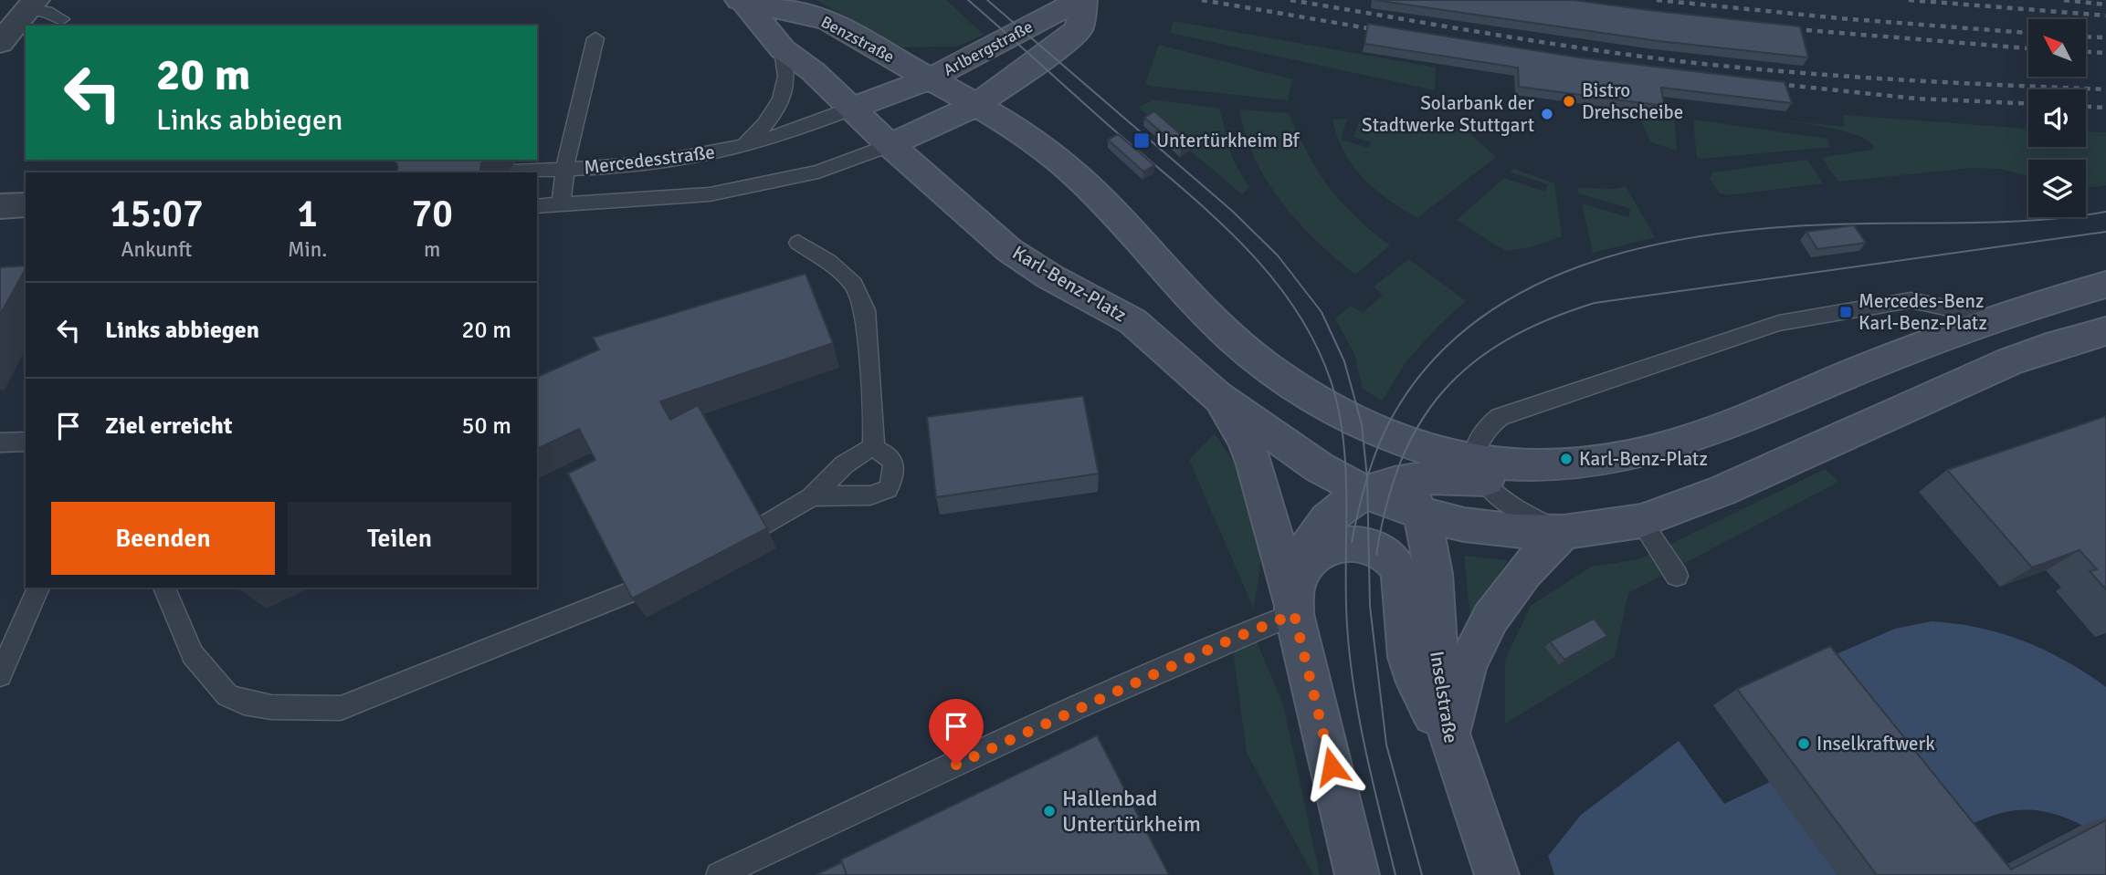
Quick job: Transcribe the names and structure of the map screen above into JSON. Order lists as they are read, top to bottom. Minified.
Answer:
{"streets":{"main road":["Benzstraße","Arlbergstraße","Karl-Benz-Platz","Inselstraße"],"lane":["Mercedesstraße"]},"crossings":[["Benzstraße","Arlbergstraße"],["Benzstraße","Mercedesstraße"],["Benzstraße","Karl-Benz-Platz"],["Mercedesstraße","Karl-Benz-Platz"],["Karl-Benz-Platz","Inselstraße"]],"places":{"other":["Bistro Drehscheibe","Solarbank der Stadtwerke Stuttgart","Karl-Benz-Platz","Inselkraftwerk","Hallenbad Untertürkheim"],"transit":["Untertürkheim Bf","Mercedes-Benz Karl-Benz-Platz"]},"north":"top left","page":{"turn":["20 m","Links abbiegen"],"eta":["15:07","Ankunft","1","Min.","70","m"],"list":[{"name":"Links abbiegen","value":"20 m"},{"name":"Ziel erreicht","value":"50 m"}],"buttons":["Beenden","Teilen"]}}
